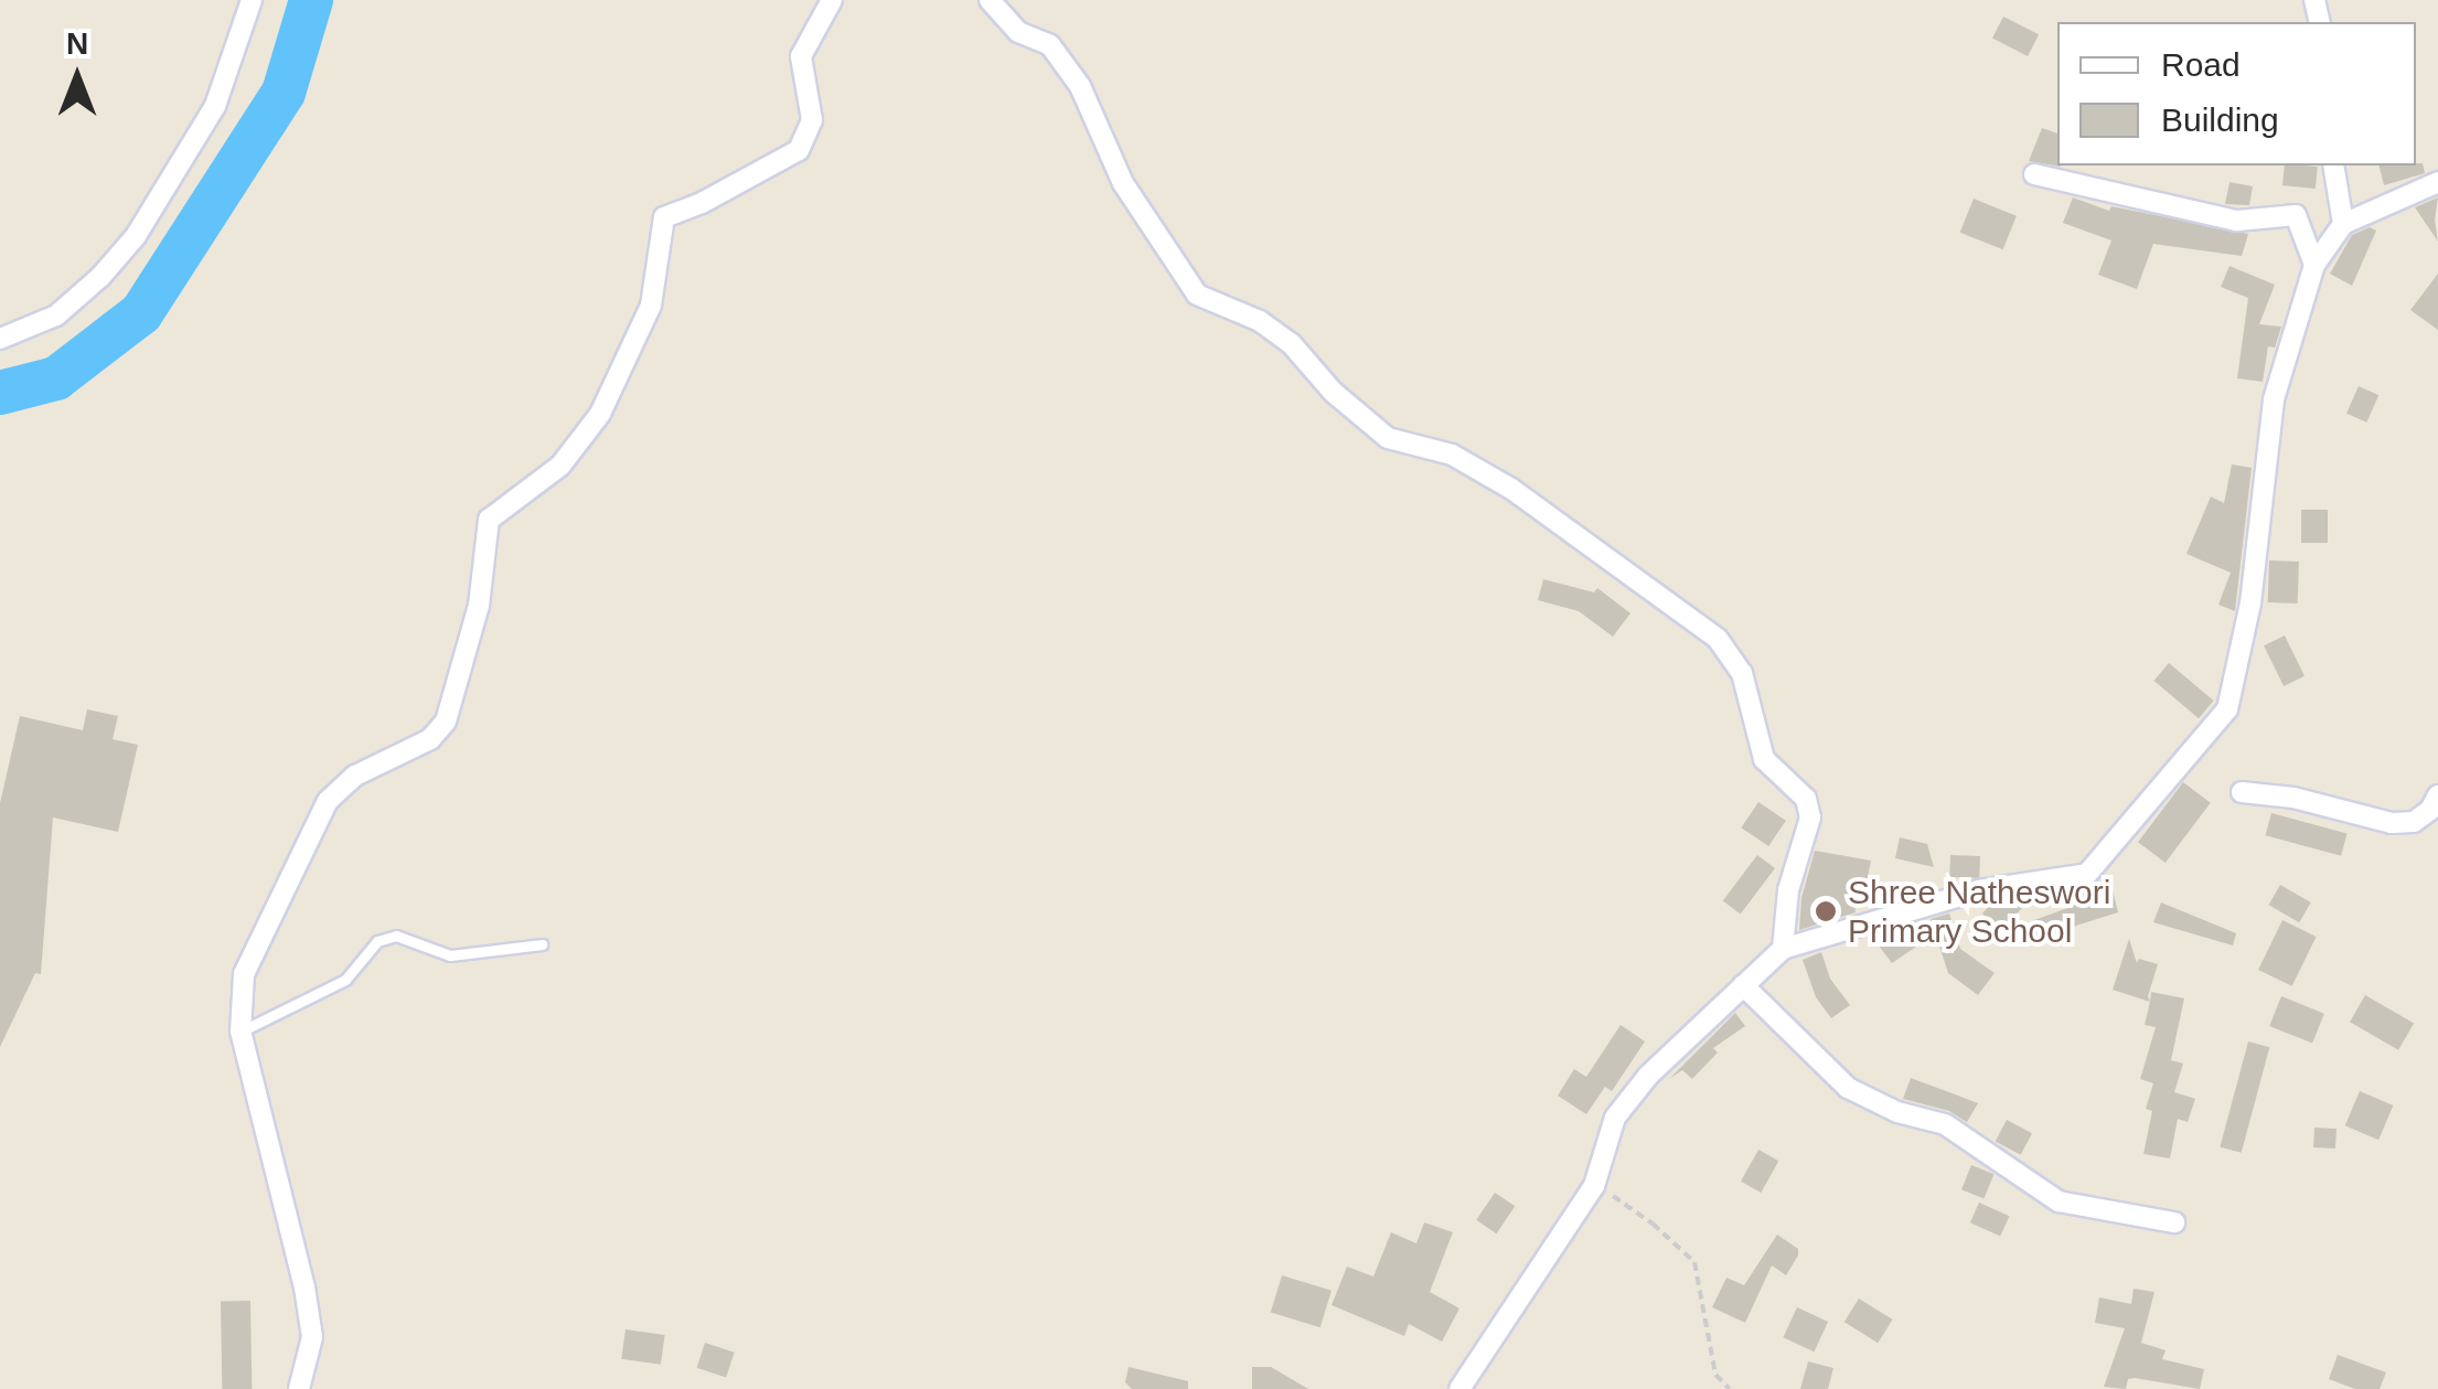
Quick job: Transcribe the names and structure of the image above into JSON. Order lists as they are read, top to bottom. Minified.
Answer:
{"places":["Shree Natheswori Primary School"],"legend":["Road","Building"],"north":"top"}
